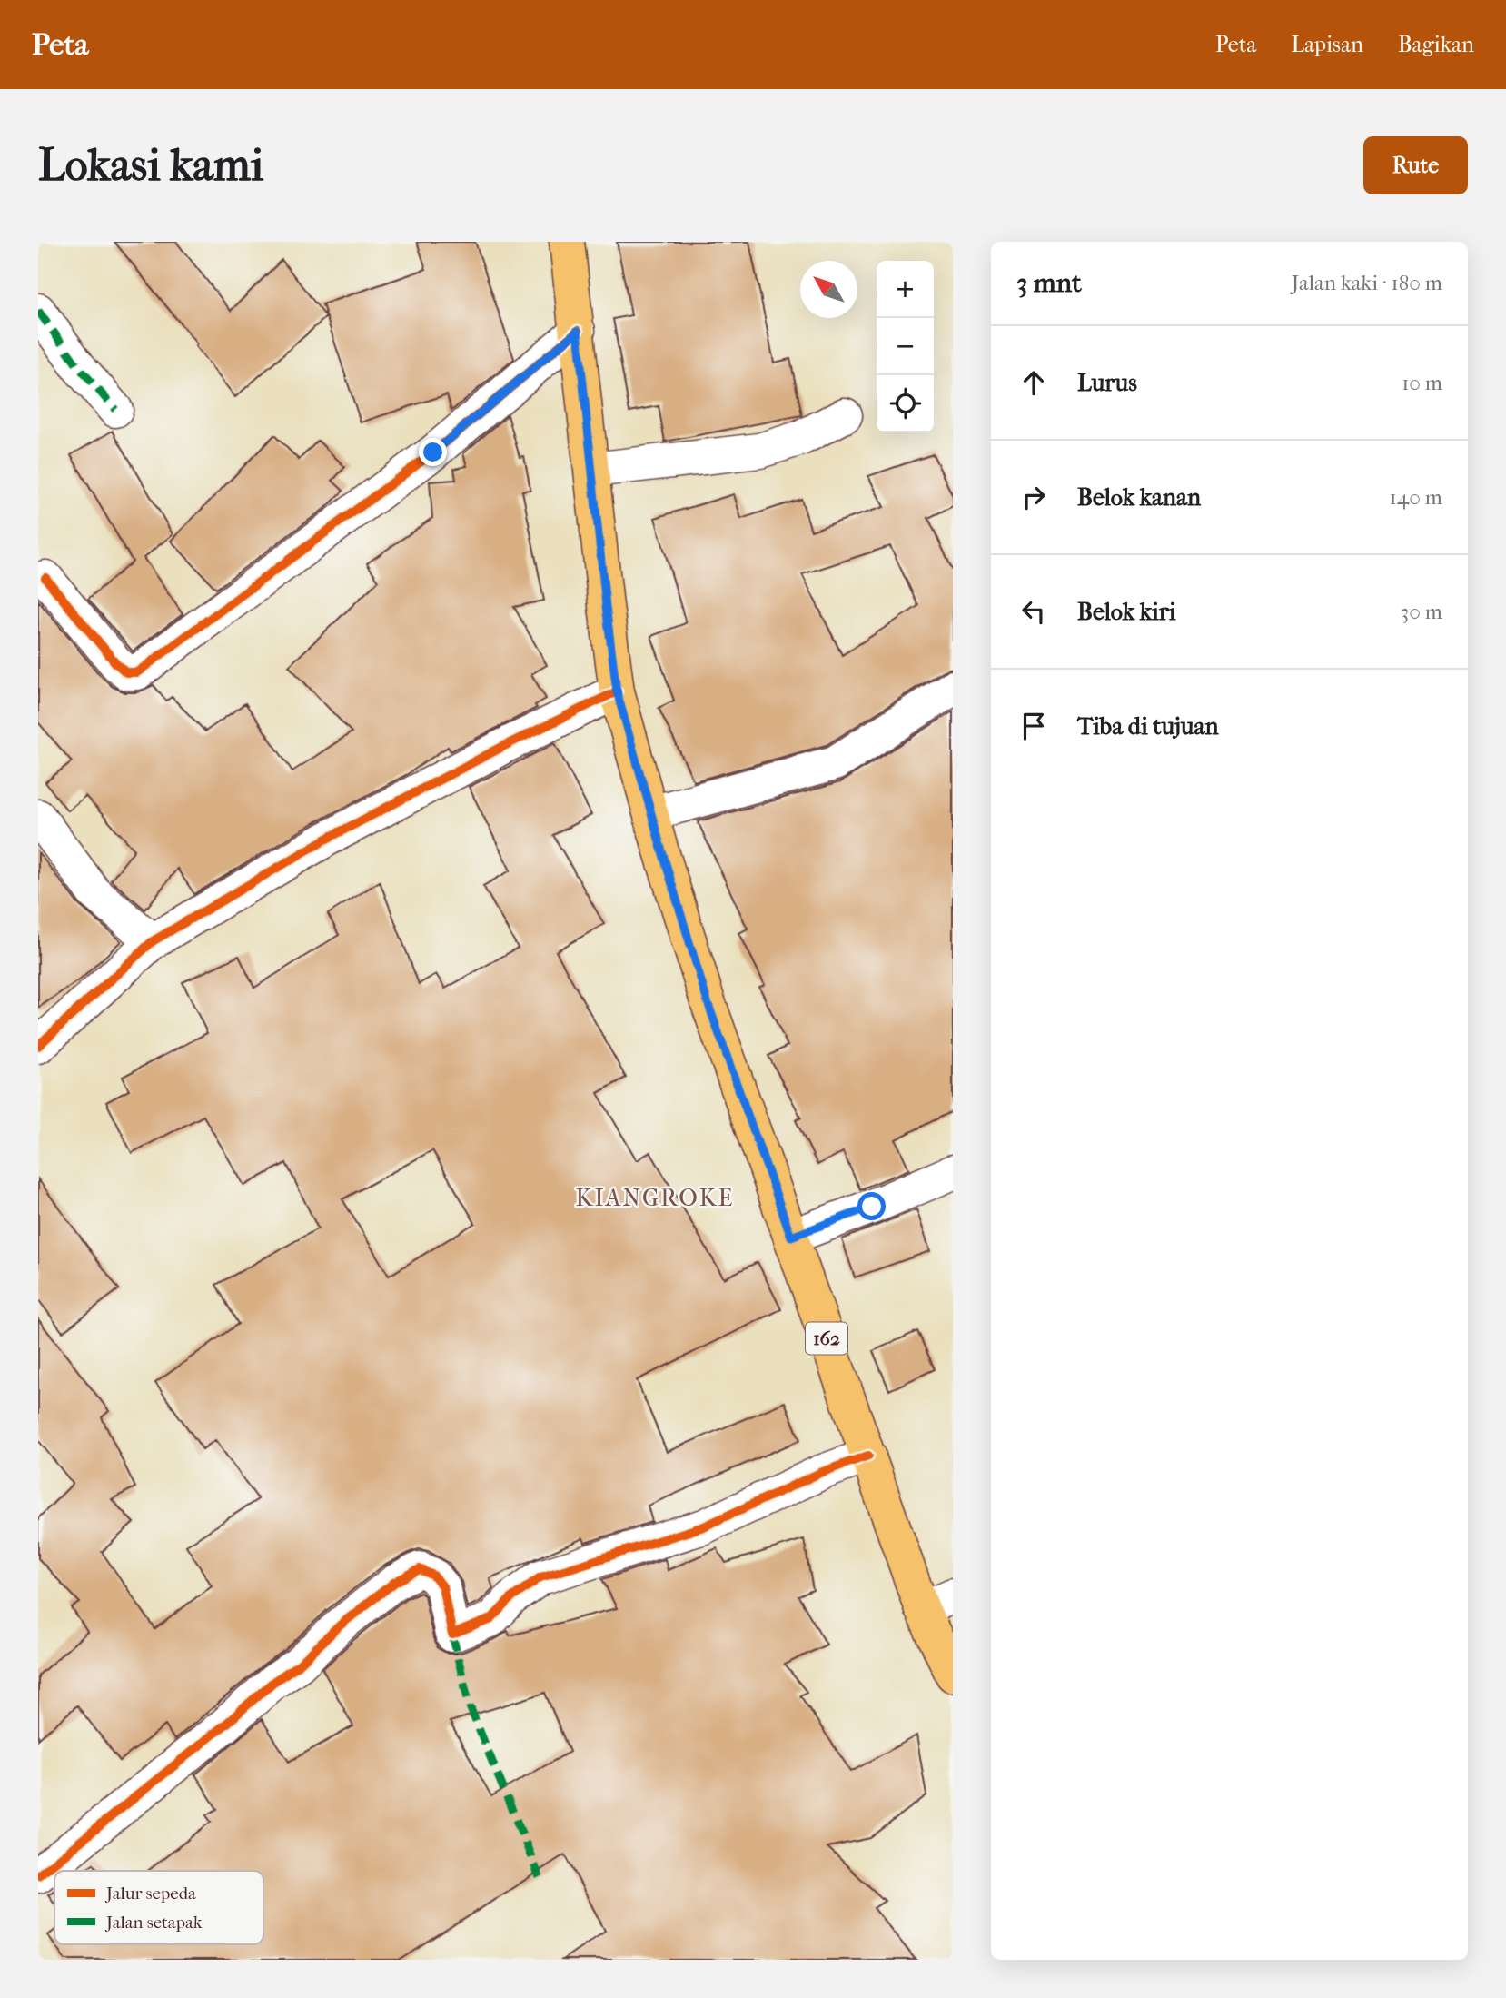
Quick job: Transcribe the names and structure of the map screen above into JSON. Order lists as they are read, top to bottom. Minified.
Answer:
{"streets":{"main road":["162"]},"districts":["KIANGROKE"],"legend":["Jalur sepeda","Jalan setapak"],"north":"top left","page":{"header":"Peta","nav":["Peta","Lapisan","Bagikan"],"buttons":"Rute","title":"Lokasi kami","heading":["3 mnt","Jalan kaki · 180 m"],"map_buttons":["+","−"],"list":[["Lurus","10 m"],["Belok kanan","140 m"],["Belok kiri","30 m"],"Tiba di tujuan"]}}
